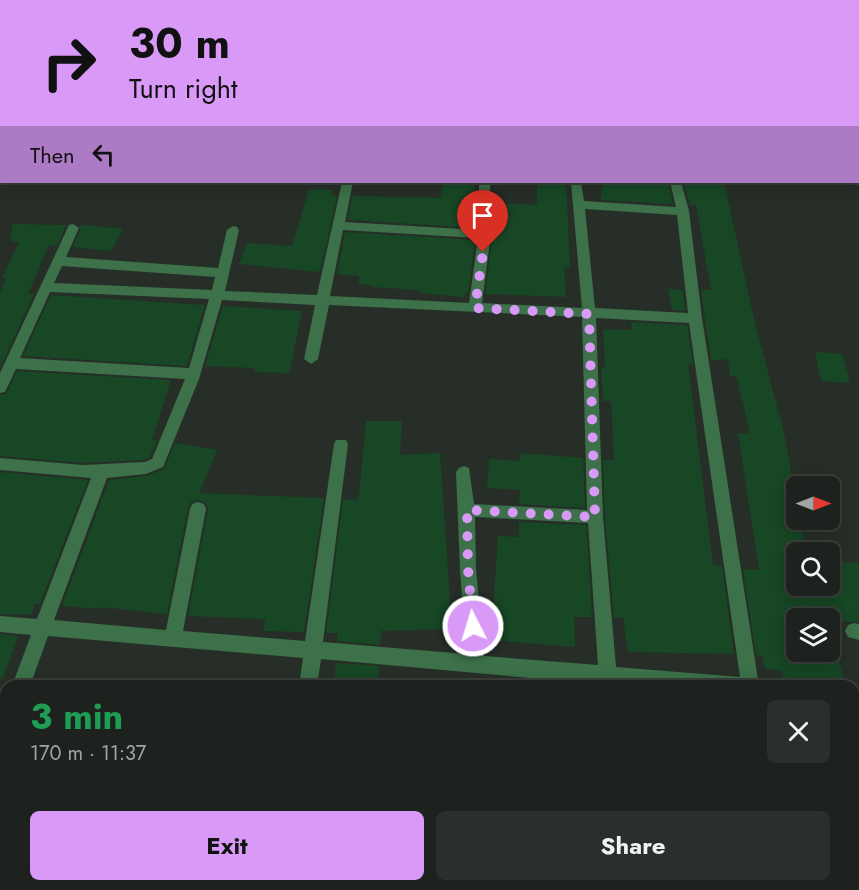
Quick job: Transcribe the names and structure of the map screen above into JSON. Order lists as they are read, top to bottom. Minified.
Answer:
{"north":"right","page":{"turn":["30 m","Turn right"],"then":"Then","heading":["3 min","170 m · 11:37"],"buttons":["Exit","Share"]}}
